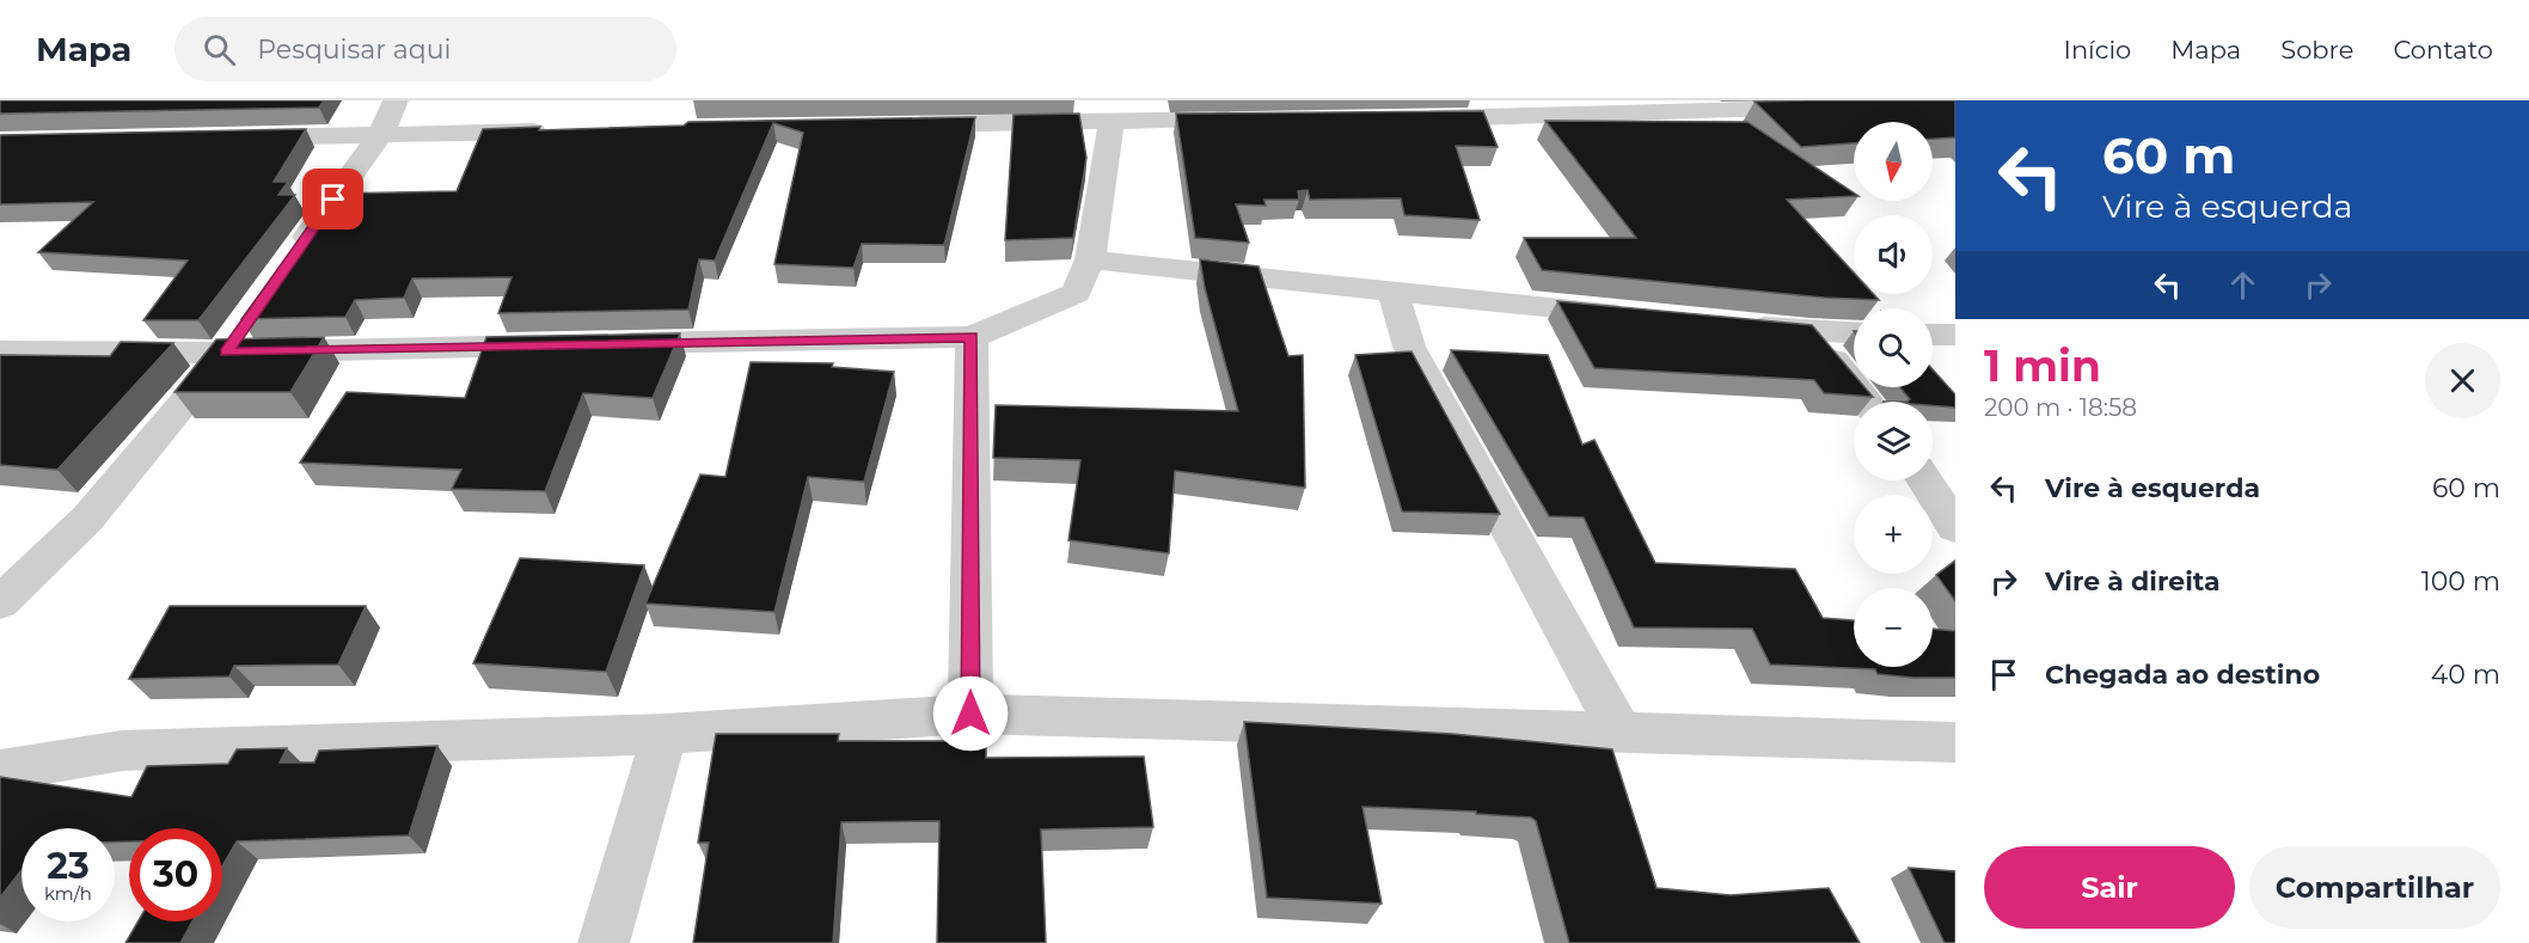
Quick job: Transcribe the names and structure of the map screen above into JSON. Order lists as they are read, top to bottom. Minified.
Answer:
{"north":"bottom","page":{"header":"Mapa","search":"Pesquisar aqui","nav":["Início","Mapa","Sobre","Contato"],"turn":["60 m","Vire à esquerda"],"map_buttons":["+","−"],"heading":["1 min","200 m · 18:58"],"list":[{"name":"Vire à esquerda","value":"60 m"},{"name":"Vire à direita","value":"100 m"},{"name":"Chegada ao destino","value":"40 m"}],"speed":"23 km/h","limit":"30","buttons":["Sair","Compartilhar"]}}
